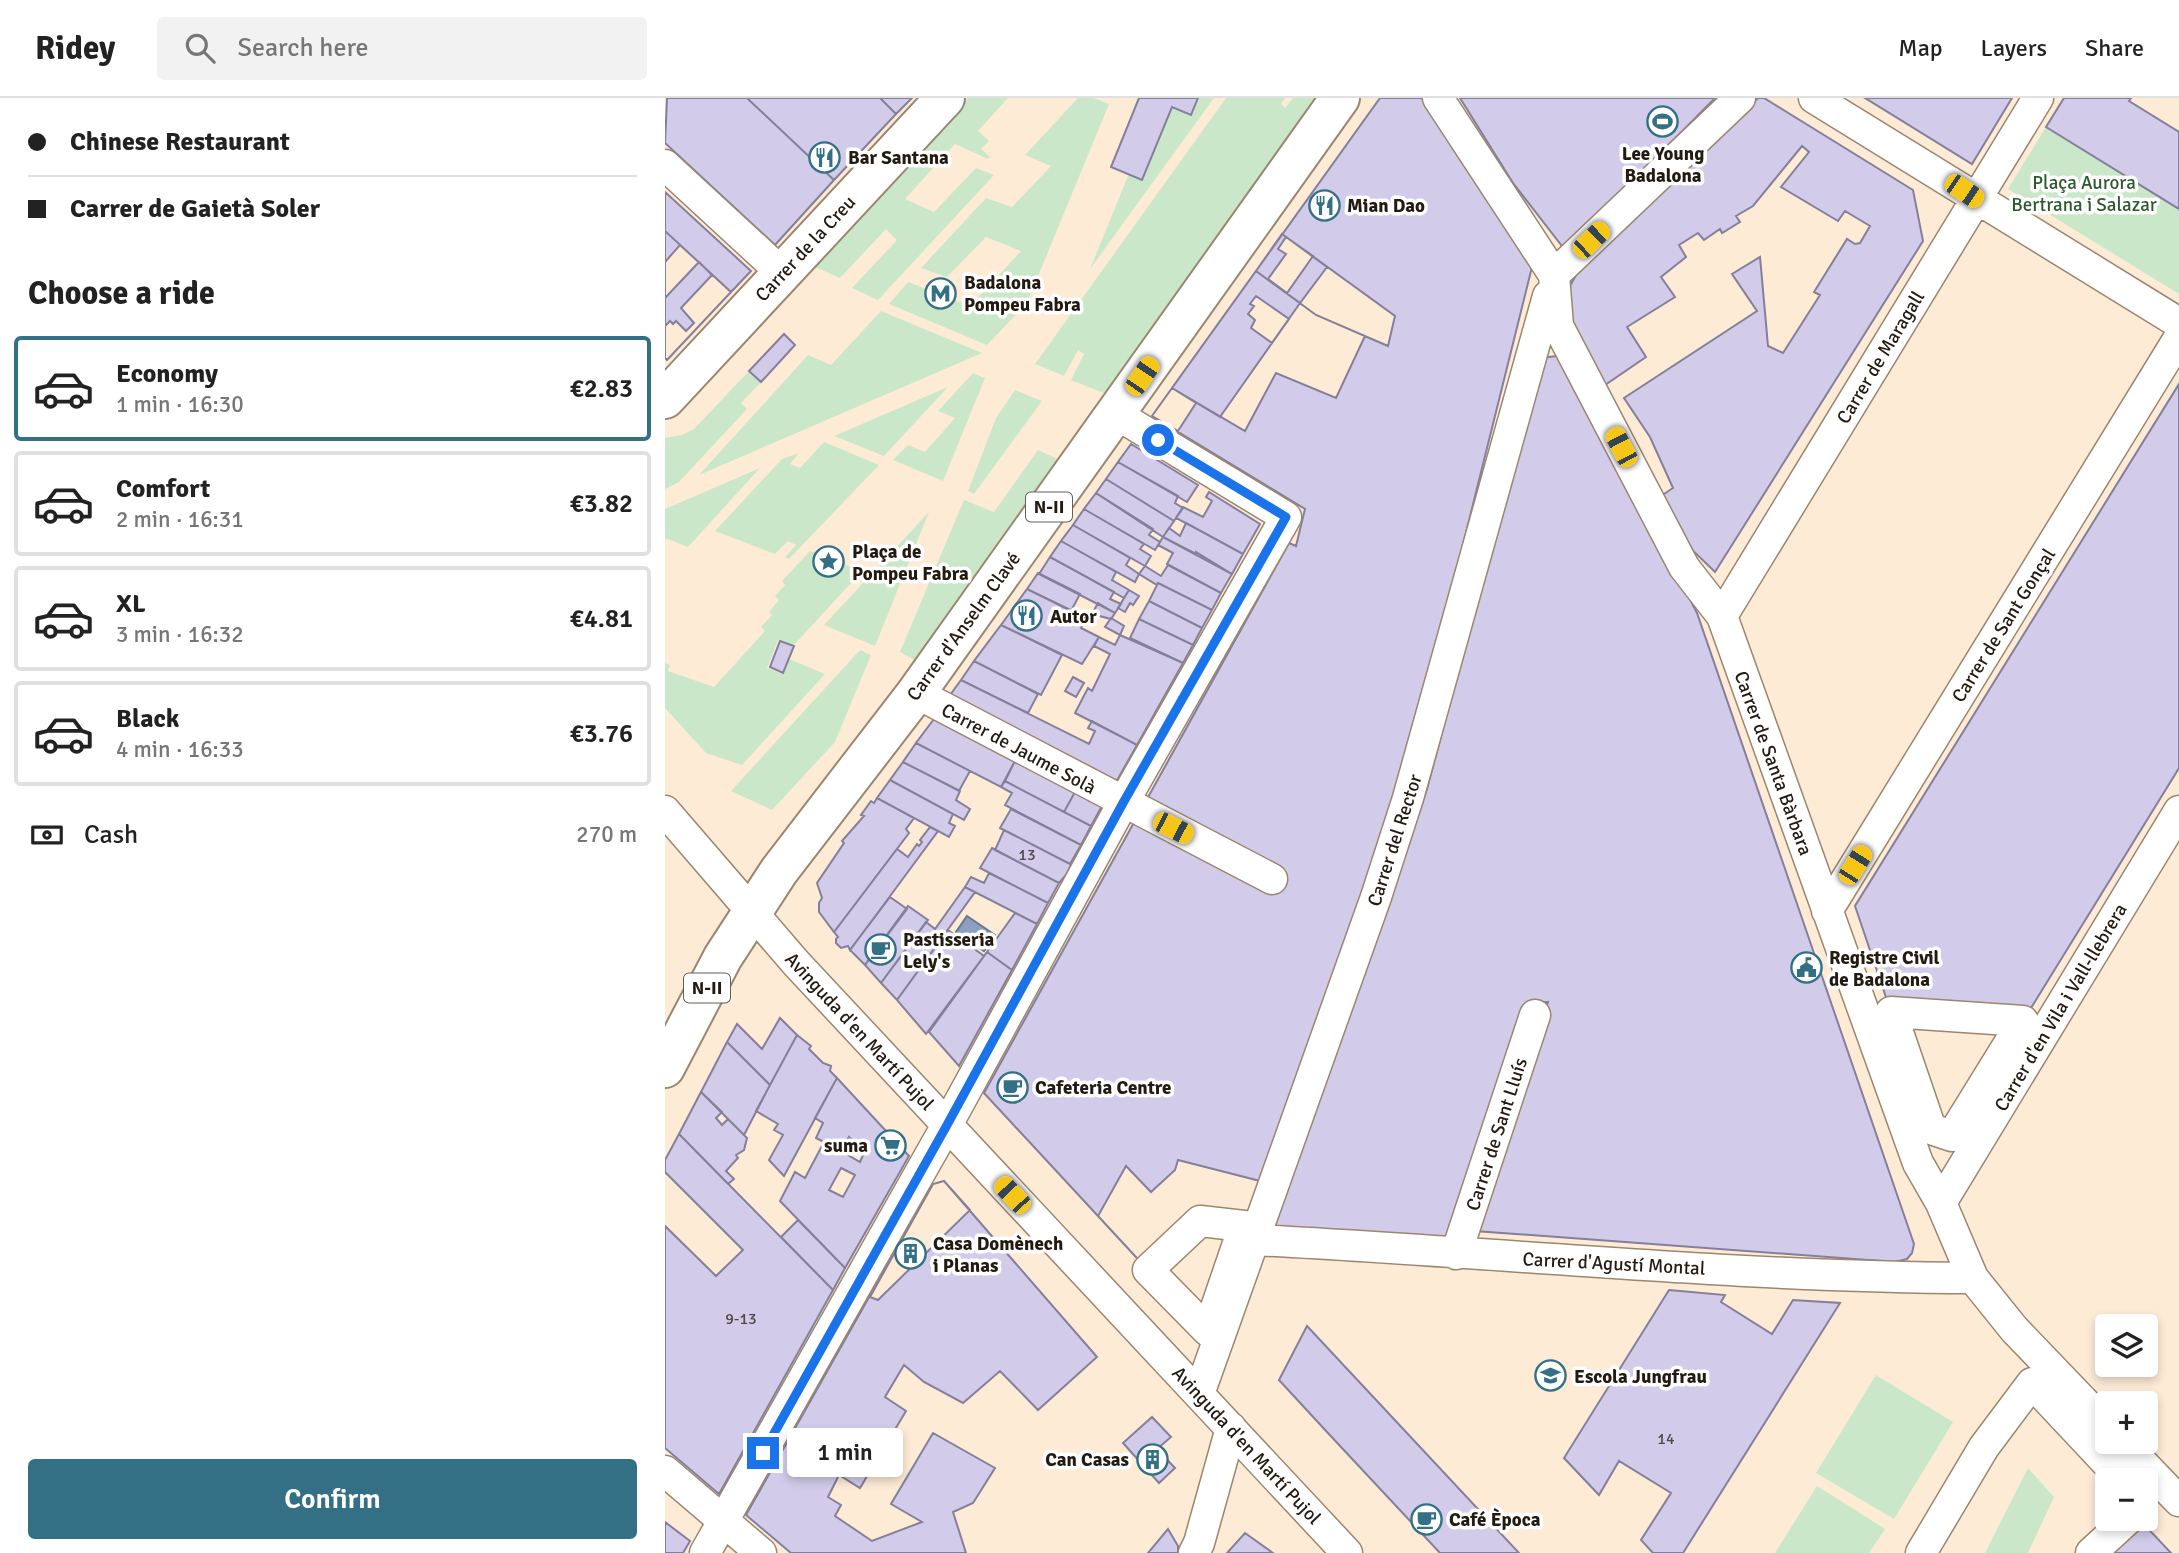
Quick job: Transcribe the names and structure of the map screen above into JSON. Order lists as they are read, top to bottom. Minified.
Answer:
{"streets":{"main road":["Carrer de la Creu","N-II","Carrer d'Anselm Clavé"],"street":["Carrer de Maragall","Carrer de Sant Gonçal","Carrer de Jaume Solà","Carrer de Santa Bàrbara","Carrer del Rector","Carrer d'en Vila i Vall-llebrera","Avinguda d'en Martí Pujol","Carrer de Sant Lluís","Carrer d'Agustí Montal"]},"crossings":[["Carrer de Maragall","Carrer de Santa Bàrbara"],["N-II","Carrer d'Anselm Clavé"],["N-II","Avinguda d'en Martí Pujol"],["Carrer de Sant Gonçal","Carrer de Santa Bàrbara"],["Carrer d'Anselm Clavé","Carrer de Jaume Solà"],["Carrer d'Anselm Clavé","Avinguda d'en Martí Pujol"],["Carrer de Santa Bàrbara","Carrer del Rector"],["Carrer de Santa Bàrbara","Carrer d'en Vila i Vall-llebrera"],["Carrer de Santa Bàrbara","Carrer d'Agustí Montal"],["Carrer del Rector","Avinguda d'en Martí Pujol"],["Carrer del Rector","Carrer d'Agustí Montal"],["Carrer de Sant Lluís","Carrer d'Agustí Montal"]],"parks":["Plaça Aurora Bertrana i Salazar"],"places":{"sports":["Lee Young Badalona"],"restaurant":["Bar Santana","Mian Dao","Autor"],"metro station":["Badalona Pompeu Fabra"],"place":["Plaça de Pompeu Fabra"],"cafe":["Pastisseria Lely's","Cafeteria Centre","Café Època"],"public building":["Registre Civil de Badalona"],"supermarket":["suma"],"building":["Casa Domènech i Planas","Can Casas"],"school or university":["Escola Jungfrau"]},"house_numbers":["13","9-13","14"],"page":{"header":"Ridey","search":"Search here","nav":["Map","Layers","Share"],"banner":["Chinese Restaurant","Carrer de Gaietà Soler"],"heading":"Choose a ride","list":[{"name":"Economy","note":"1 min · 16:30","value":"€2.83"},{"name":"Comfort","note":"2 min · 16:31","value":"€3.82"},{"name":"XL","note":"3 min · 16:32","value":"€4.81"},{"name":"Black","note":"4 min · 16:33","value":"€3.76"}],"pay":["Cash","270 m"],"map_buttons":["+","−"],"bubble":"1 min","buttons":"Confirm"}}
